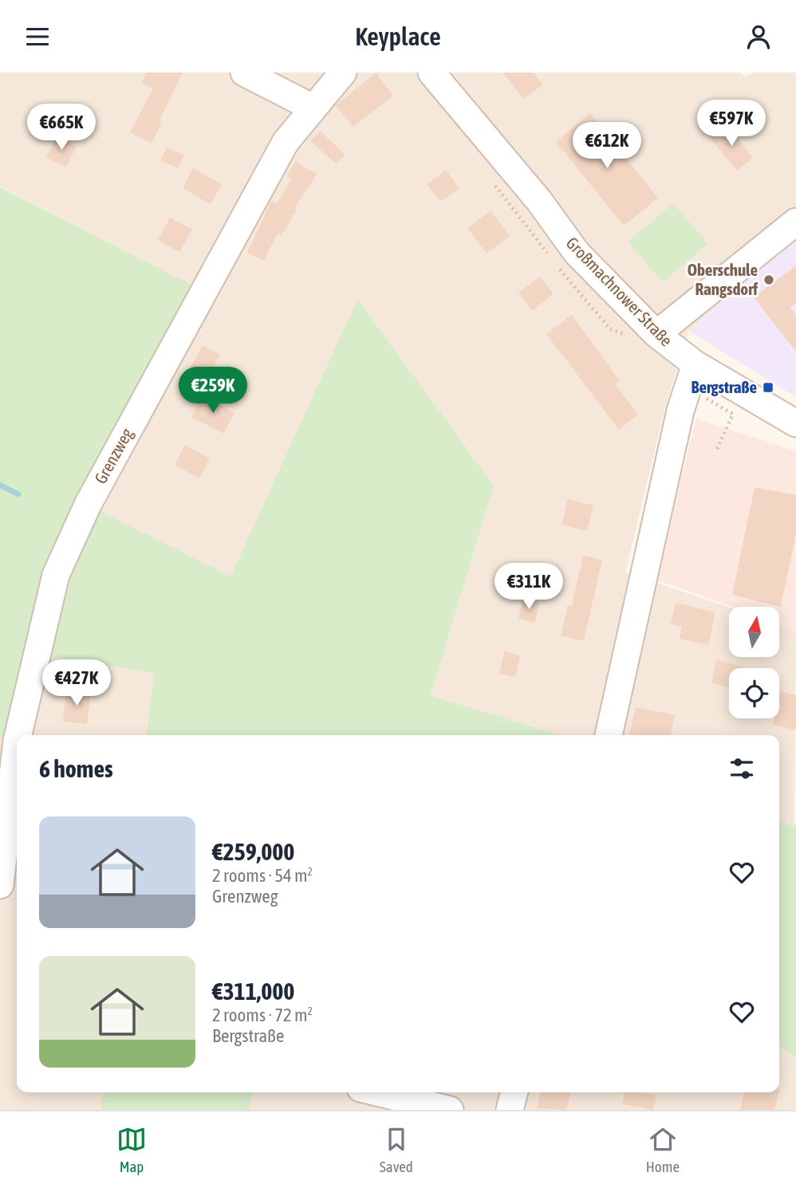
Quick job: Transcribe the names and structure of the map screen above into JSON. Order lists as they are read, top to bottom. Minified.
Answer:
{"streets":{"street":["Großmachnower Straße","Grenzweg"]},"places":{"other":["Oberschule Rangsdorf"],"transit":["Bergstraße"]},"north":"top","page":{"header":"Keyplace","price":["€597K","€665K","€612K","€259K","€311K","€427K"],"heading":"6 homes","list":[{"name":"€259,000","note":"2 rooms · 54 m² · Grenzweg"},{"name":"€311,000","note":"2 rooms · 72 m² · Bergstraße"}],"tabs":["Map","Saved","Home"]}}
